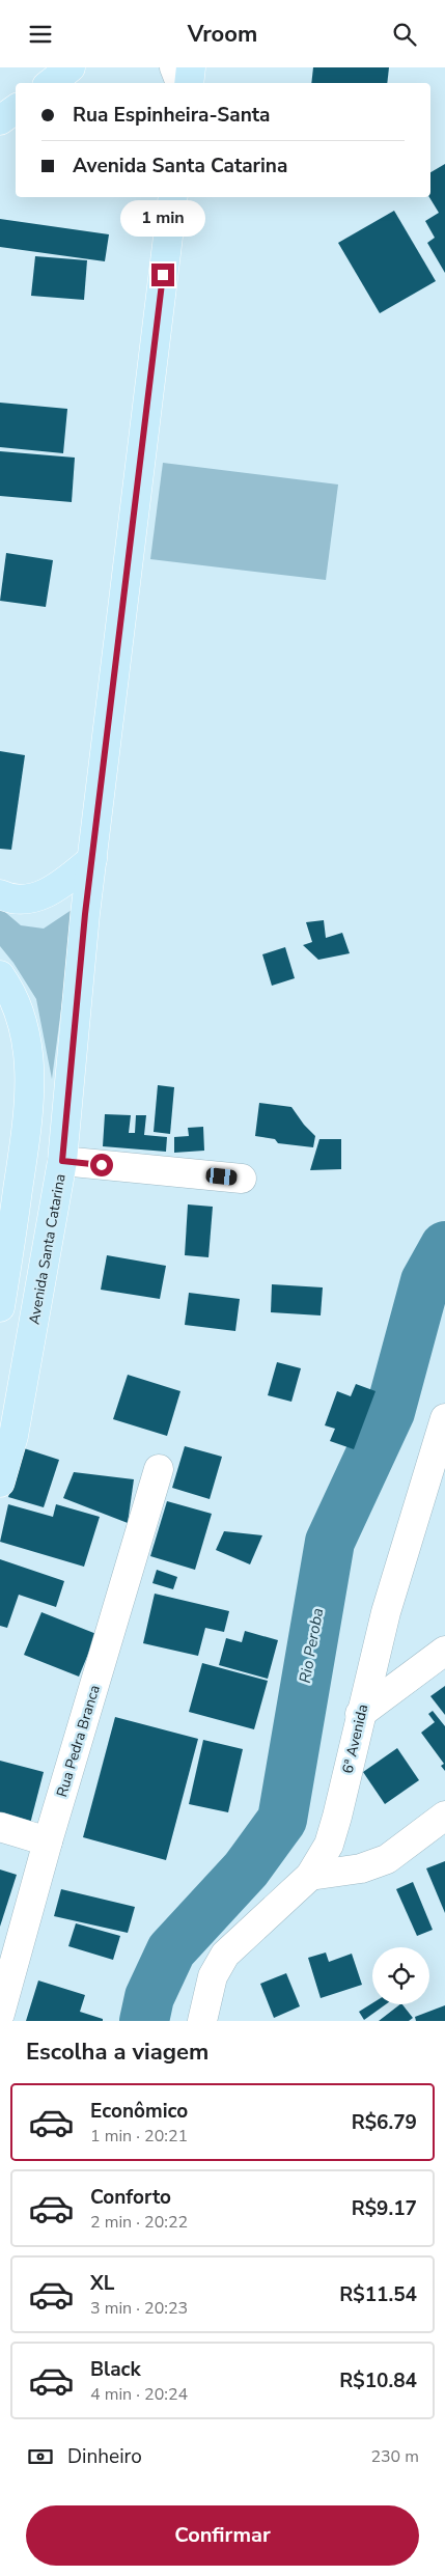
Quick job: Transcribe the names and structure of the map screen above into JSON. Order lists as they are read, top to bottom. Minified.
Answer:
{"streets":{"main road":["Avenida Santa Catarina"],"street":["6ª Avenida","Rua Pedra Branca"]},"water":["Rio Peroba"],"page":{"header":"Vroom","banner":["Rua Espinheira-Santa","Avenida Santa Catarina"],"bubble":"1 min","heading":"Escolha a viagem","list":[{"name":"Econômico","note":"1 min · 20:21","value":"R$6.79"},{"name":"Conforto","note":"2 min · 20:22","value":"R$9.17"},{"name":"XL","note":"3 min · 20:23","value":"R$11.54"},{"name":"Black","note":"4 min · 20:24","value":"R$10.84"}],"pay":["Dinheiro","230 m"],"buttons":"Confirmar"}}
